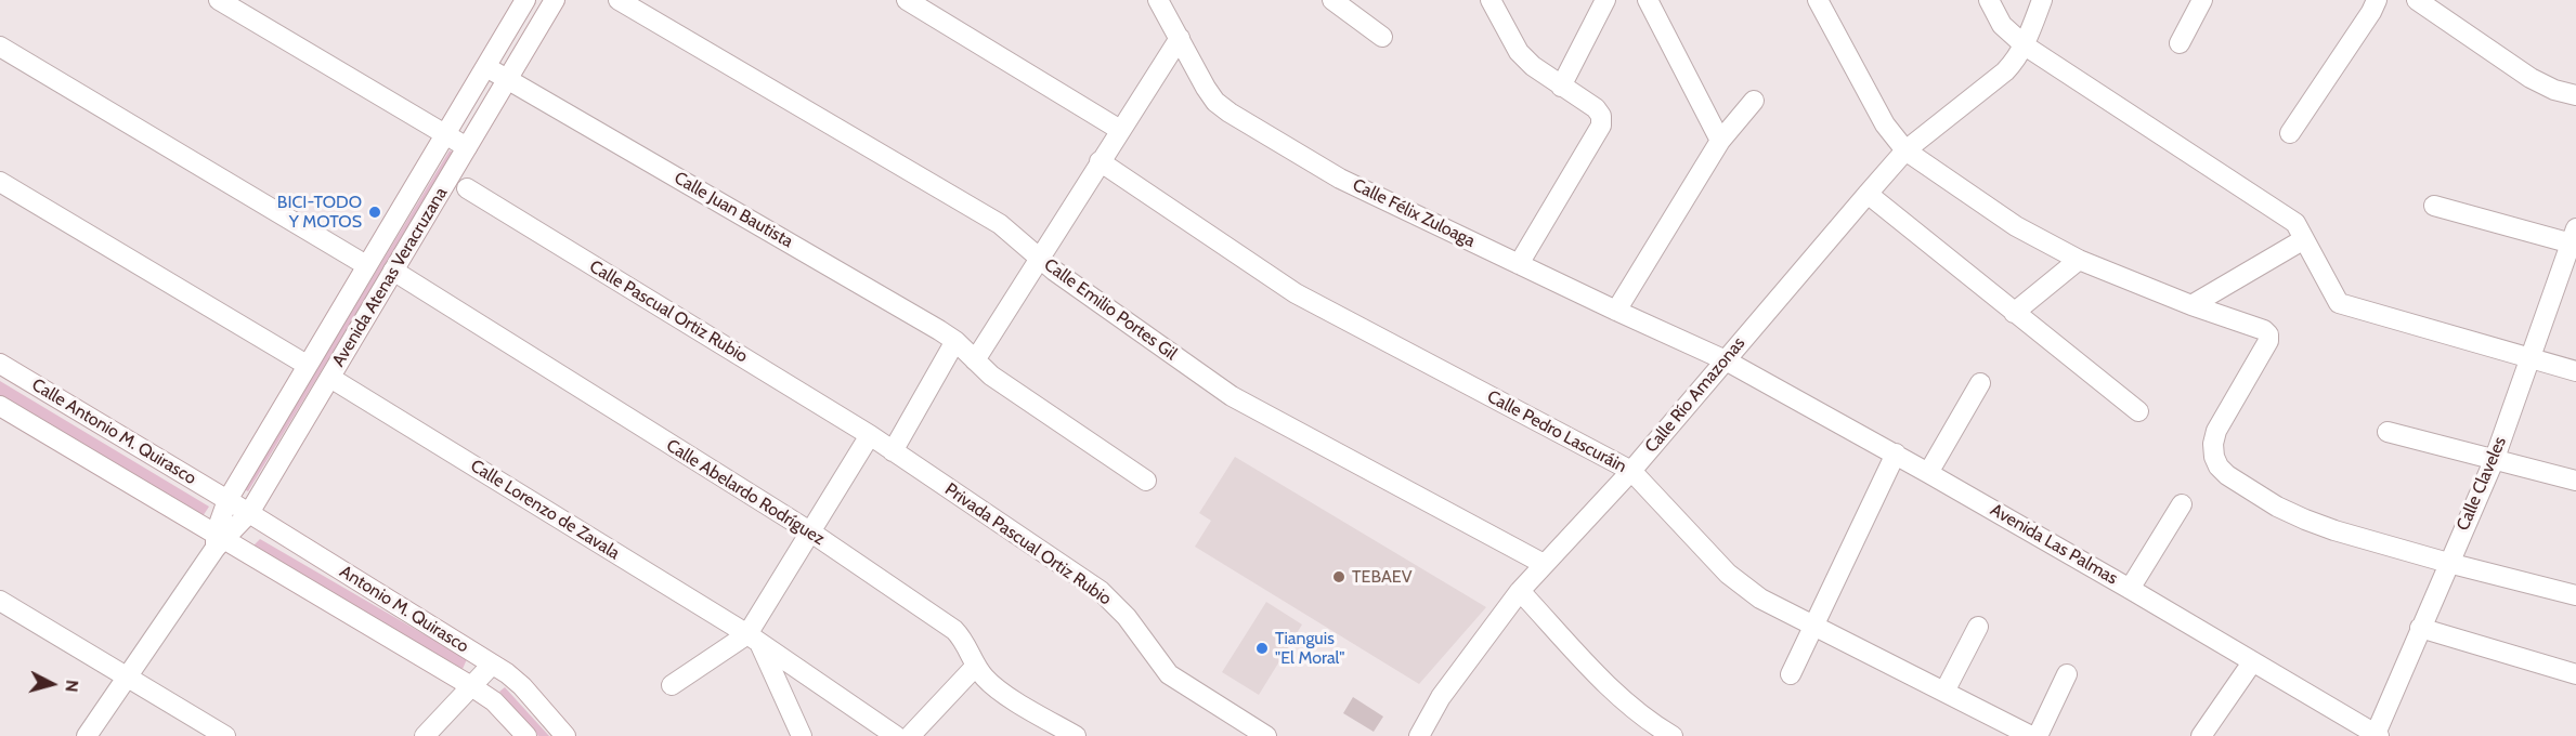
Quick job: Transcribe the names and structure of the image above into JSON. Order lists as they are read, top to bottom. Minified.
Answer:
{"streets":{"street":["Calle Juan Bautista","Calle Félix Zuloaga","Avenida Atenas Veracruzana","Calle Emilio Portes Gil","Calle Pascual Ortiz Rubio","Calle Río Amazonas","Calle Antonio M. Quirasco","Calle Pedro Lascuráin","Calle Claveles","Calle Abelardo Rodríguez","Calle Lorenzo de Zavala","Privada Pascual Ortiz Rubio","Avenida Las Palmas","Antonio M. Quirasco"]},"crossings":[["Calle Juan Bautista","Avenida Atenas Veracruzana"],["Calle Félix Zuloaga","Calle Río Amazonas"],["Calle Félix Zuloaga","Avenida Las Palmas"],["Avenida Atenas Veracruzana","Calle Antonio M. Quirasco"],["Avenida Atenas Veracruzana","Calle Abelardo Rodríguez"],["Avenida Atenas Veracruzana","Calle Lorenzo de Zavala"],["Avenida Atenas Veracruzana","Antonio M. Quirasco"],["Calle Emilio Portes Gil","Calle Río Amazonas"],["Calle Pascual Ortiz Rubio","Privada Pascual Ortiz Rubio"],["Calle Río Amazonas","Calle Pedro Lascuráin"],["Calle Río Amazonas","Avenida Las Palmas"],["Calle Antonio M. Quirasco","Antonio M. Quirasco"],["Calle Claveles","Avenida Las Palmas"]],"places":["BICI-TODO Y MOTOS","TEBAEV","Tianguis \"El Moral\""],"north":"right"}
